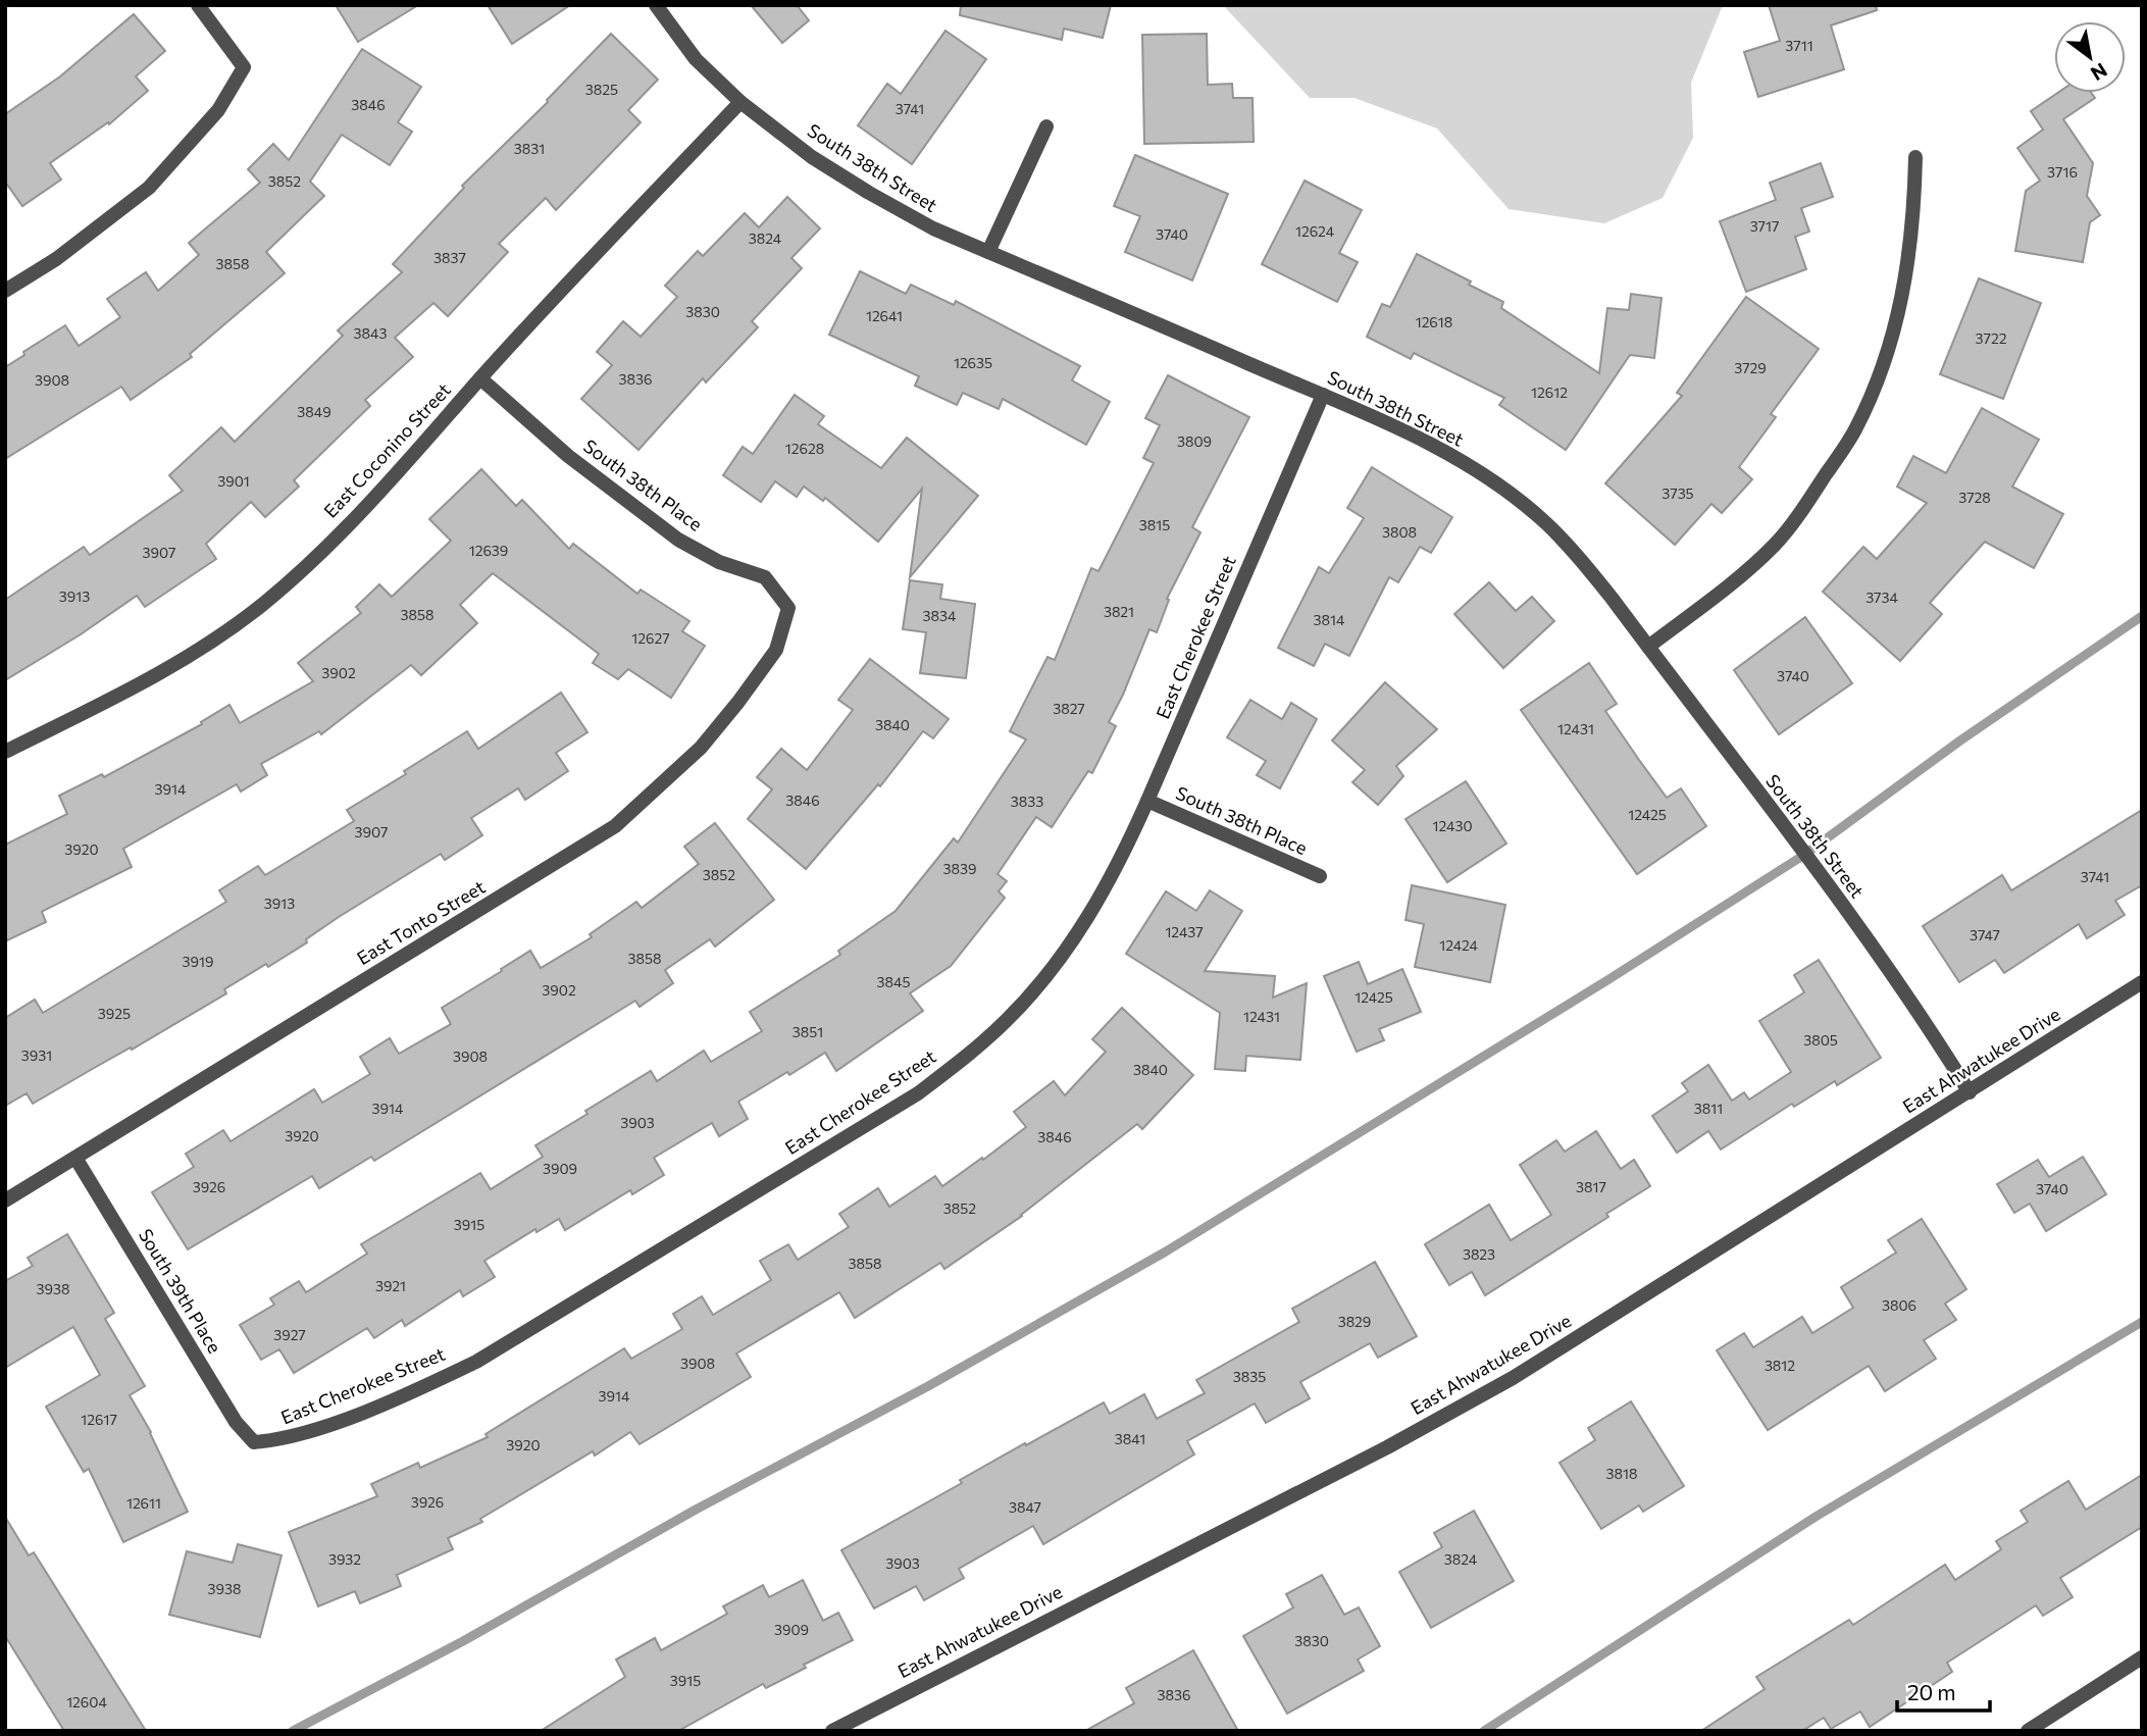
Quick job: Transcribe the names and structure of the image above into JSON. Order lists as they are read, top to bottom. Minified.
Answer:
{"streets":{"street":["South 38th Street","East Coconino Street","South 38th Place","East Cherokee Street","East Tonto Street","East Ahwatukee Drive","South 39th Place"]},"crossings":[["South 38th Street","East Coconino Street"],["South 38th Street","East Cherokee Street"],["South 38th Street","East Ahwatukee Drive"],["East Coconino Street","South 38th Place"],["South 38th Place","East Cherokee Street"],["South 38th Place","East Tonto Street"],["East Cherokee Street","South 39th Place"],["East Tonto Street","South 39th Place"]],"house_numbers":["3711","3825","3846","3741","3831","3716","3852","3717","12624","3740","3824","3837","3858","3830","12641","12618","3843","3722","12635","3729","3836","3908","12612","3849","3809","12628","3901","3735","3728","3815","3808","12639","3907","3913","3734","3821","3858","3834","3814","12627","3902","3740","3827","3840","12431","3914","3846","3833","12425","12430","3907","3920","3839","3852","3741","3913","12437","3747","12424","3858","3919","3845","3902","12425","3925","12431","3851","3805","3931","3908","3840","3914","3811","3903","3920","3846","3909","3926","3817","3740","3852","3915","3823","3858","3921","3938","3806","3829","3927","3908","3812","3835","3914","12617","3841","3920","3818","3926","12611","3847","3932","3824","3903","3938","3909","3830","3915","3836","12604"],"scale_bar":"20 m","north":"bottom right"}
